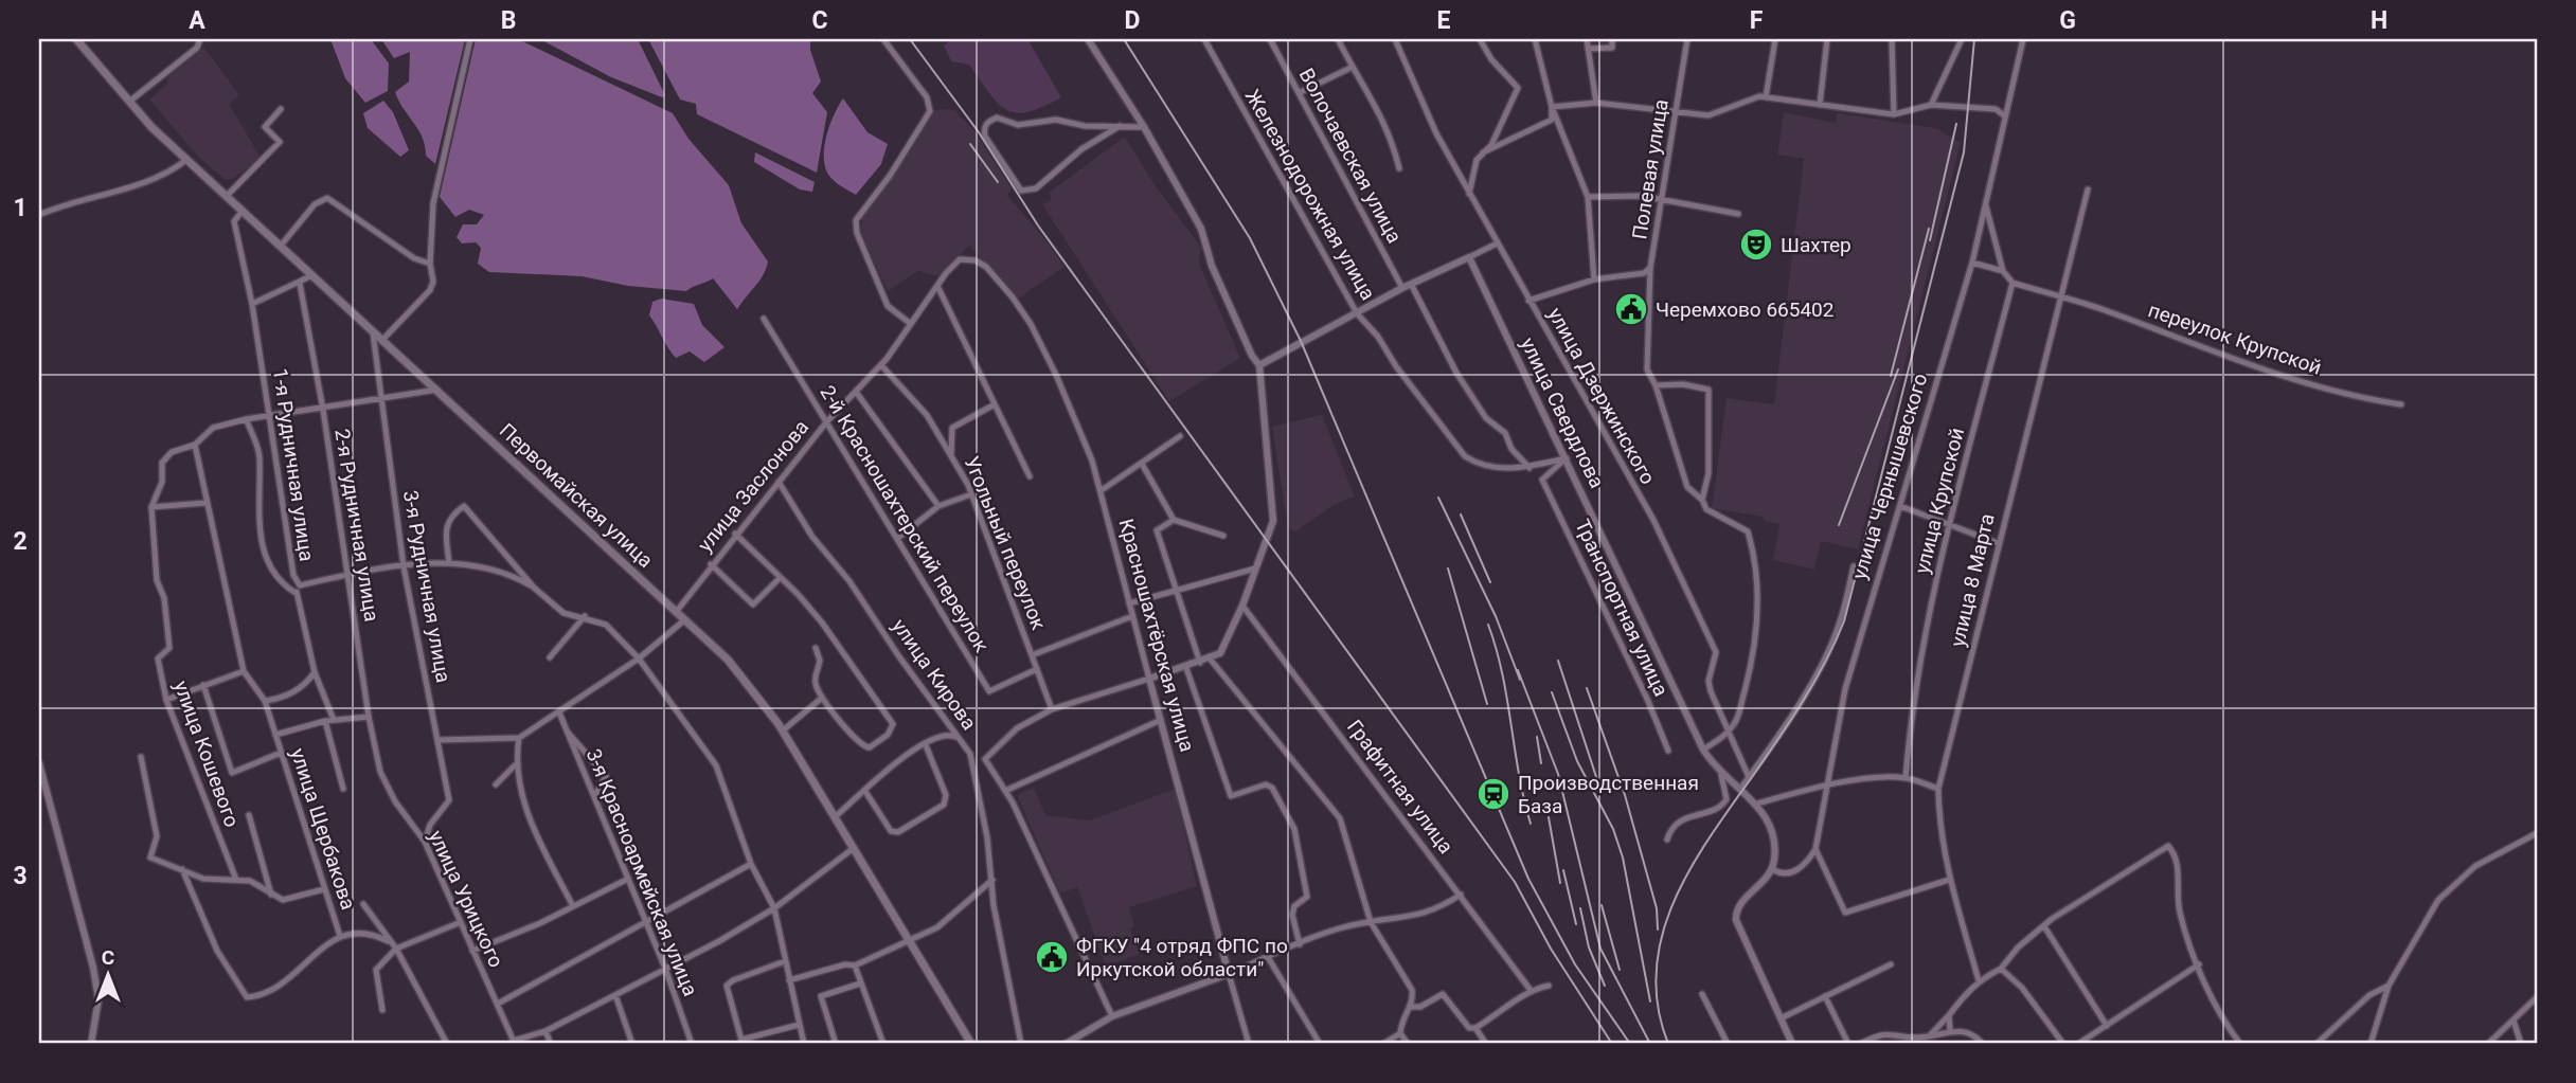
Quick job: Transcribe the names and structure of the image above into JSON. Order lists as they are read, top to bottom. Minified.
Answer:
{"streets":{"main road":["Первомайская улица"],"street":["Волочаевская улица","Полевая улица","Железнодорожная улица","переулок Крупской","улица Дзержинского","улица Свердлова","1-я Рудничная улица","улица Чернышевского","улица Заслонова","улица Крупской","2-й Красношахтерский переулок","2-я Рудничная улица","Угольный переулок","улица 8 Марта","3-я Рудничная улица","Транспортная улица","Красношахтёрская улица","улица Кирова","улица Кошевого","Графитная улица","улица Щербакова","3-я Красноармейская улица","улица Урицкого"]},"crossings":[["Полевая улица","улица Дзержинского"],["Железнодорожная улица","улица Свердлова"],["Железнодорожная улица","Транспортная улица"],["переулок Крупской","улица 8 Марта"],["улица Свердлова","Транспортная улица"],["1-я Рудничная улица","Первомайская улица"],["улица Заслонова","Первомайская улица"],["улица Заслонова","2-й Красношахтерский переулок"],["улица Заслонова","Угольный переулок"],["улица Заслонова","Красношахтёрская улица"],["улица Заслонова","улица Кирова"],["Первомайская улица","3-я Рудничная улица"],["2-й Красношахтерский переулок","Угольный переулок"],["2-я Рудничная улица","улица Урицкого"],["3-я Рудничная улица","улица Урицкого"],["улица Кошевого","улица Щербакова"]],"places":{"theatre":["Шахтер"],"public building":["Черемхово 665402","ФГКУ \"4 отряд ФПС по Иркутской области\""],"station":["Производственная База"]},"north":"top","grid":{"columns":["A","B","C","D","E","F","G","H"],"rows":["1","2","3"]}}
